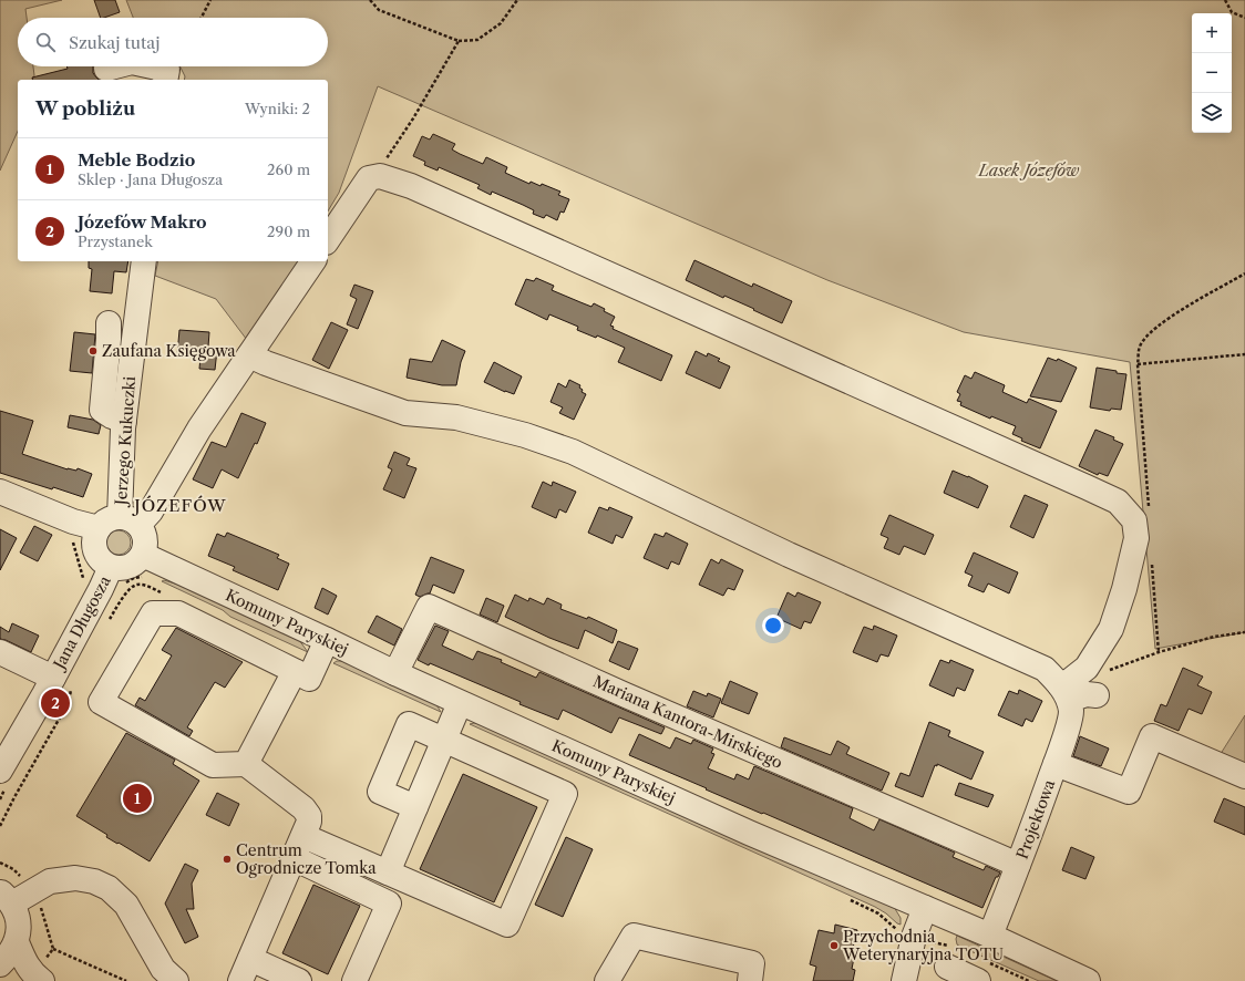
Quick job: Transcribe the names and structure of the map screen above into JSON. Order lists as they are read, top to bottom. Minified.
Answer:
{"streets":{"street":["Jerzego Kukuczki","Jana Długosza","Komuny Paryskiej","Mariana Kantora-Mirskiego","Projektowa"]},"crossings":[["Jerzego Kukuczki","Jana Długosza"],["Jerzego Kukuczki","Komuny Paryskiej"],["Jana Długosza","Komuny Paryskiej"],["Komuny Paryskiej","Mariana Kantora-Mirskiego"],["Komuny Paryskiej","Projektowa"],["Mariana Kantora-Mirskiego","Projektowa"]],"districts":["JÓZEFÓW"],"parks":["Lasek Józefów"],"places":["Zaufana Księgowa","Centrum Ogrodnicze Tomka","Przychodnia Weterynaryjna TOTU"],"page":{"map_buttons":["+","−"],"search":"Szukaj tutaj","heading":["W pobliżu","Wyniki: 2"],"list":[{"mark":"1","name":"Meble Bodzio","note":"Sklep · Jana Długosza","value":"260 m"},{"mark":"2","name":"Józefów Makro","note":"Przystanek","value":"290 m"}],"pins":["2","1"]}}
